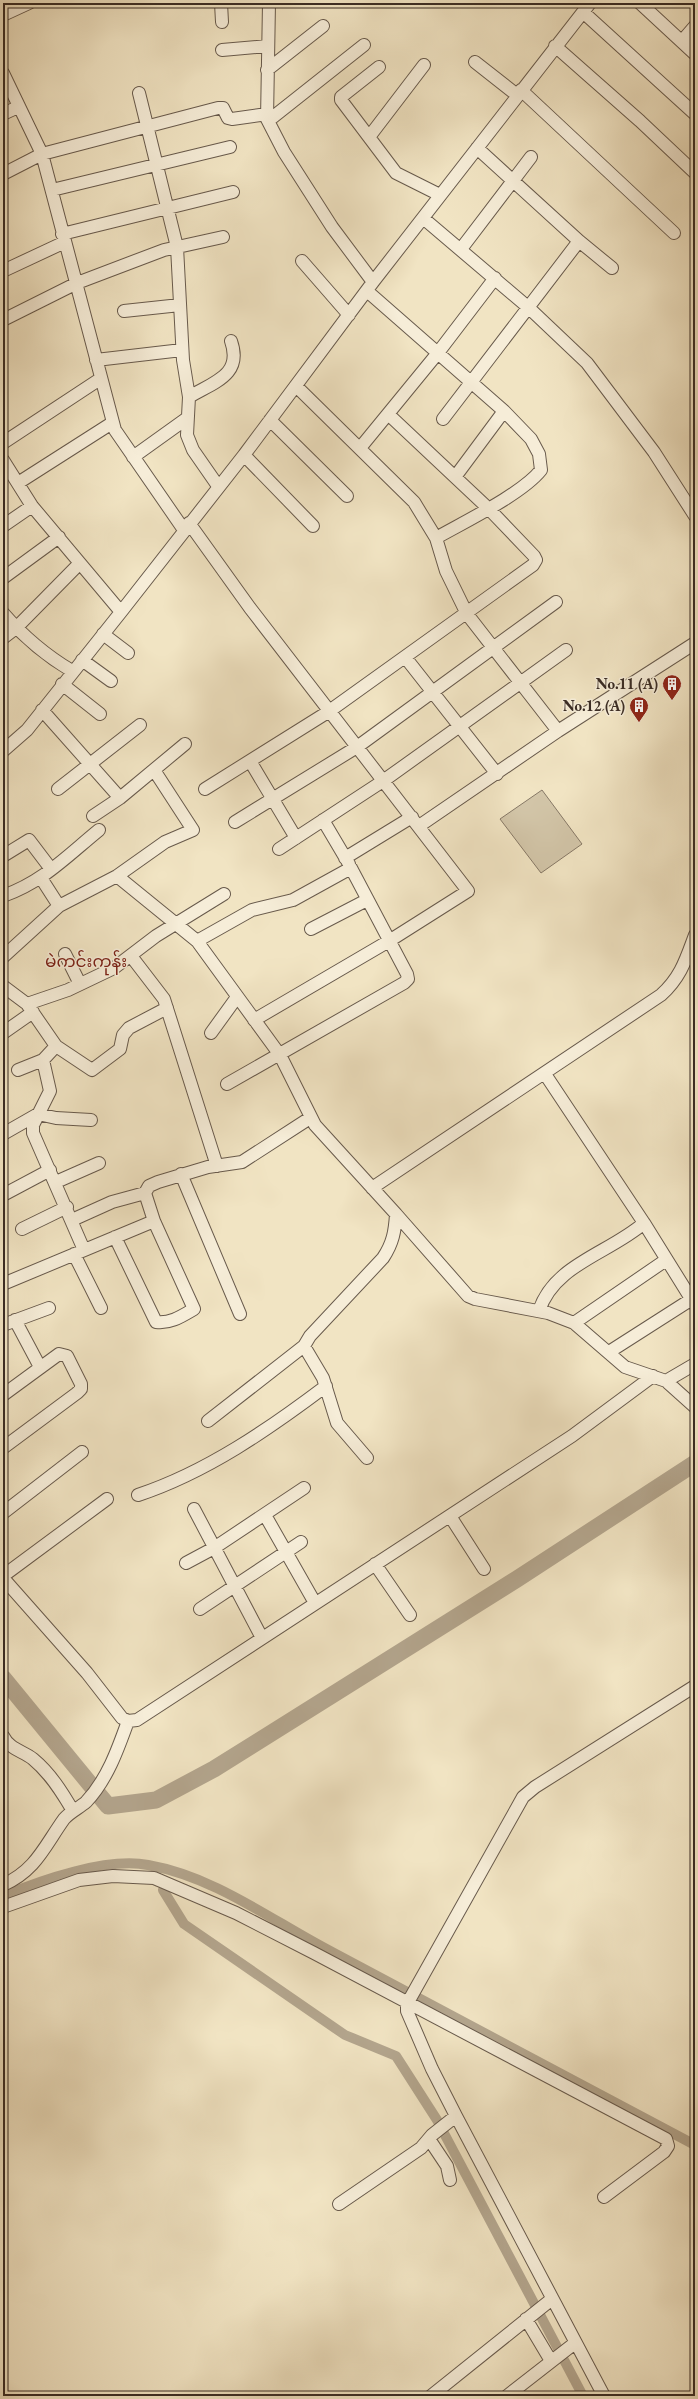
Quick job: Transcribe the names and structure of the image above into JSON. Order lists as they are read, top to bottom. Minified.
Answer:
{"districts":["မဲကင်းကုန်း"],"places":{"building":["No.11 (A)","No.12 (A)"]}}
